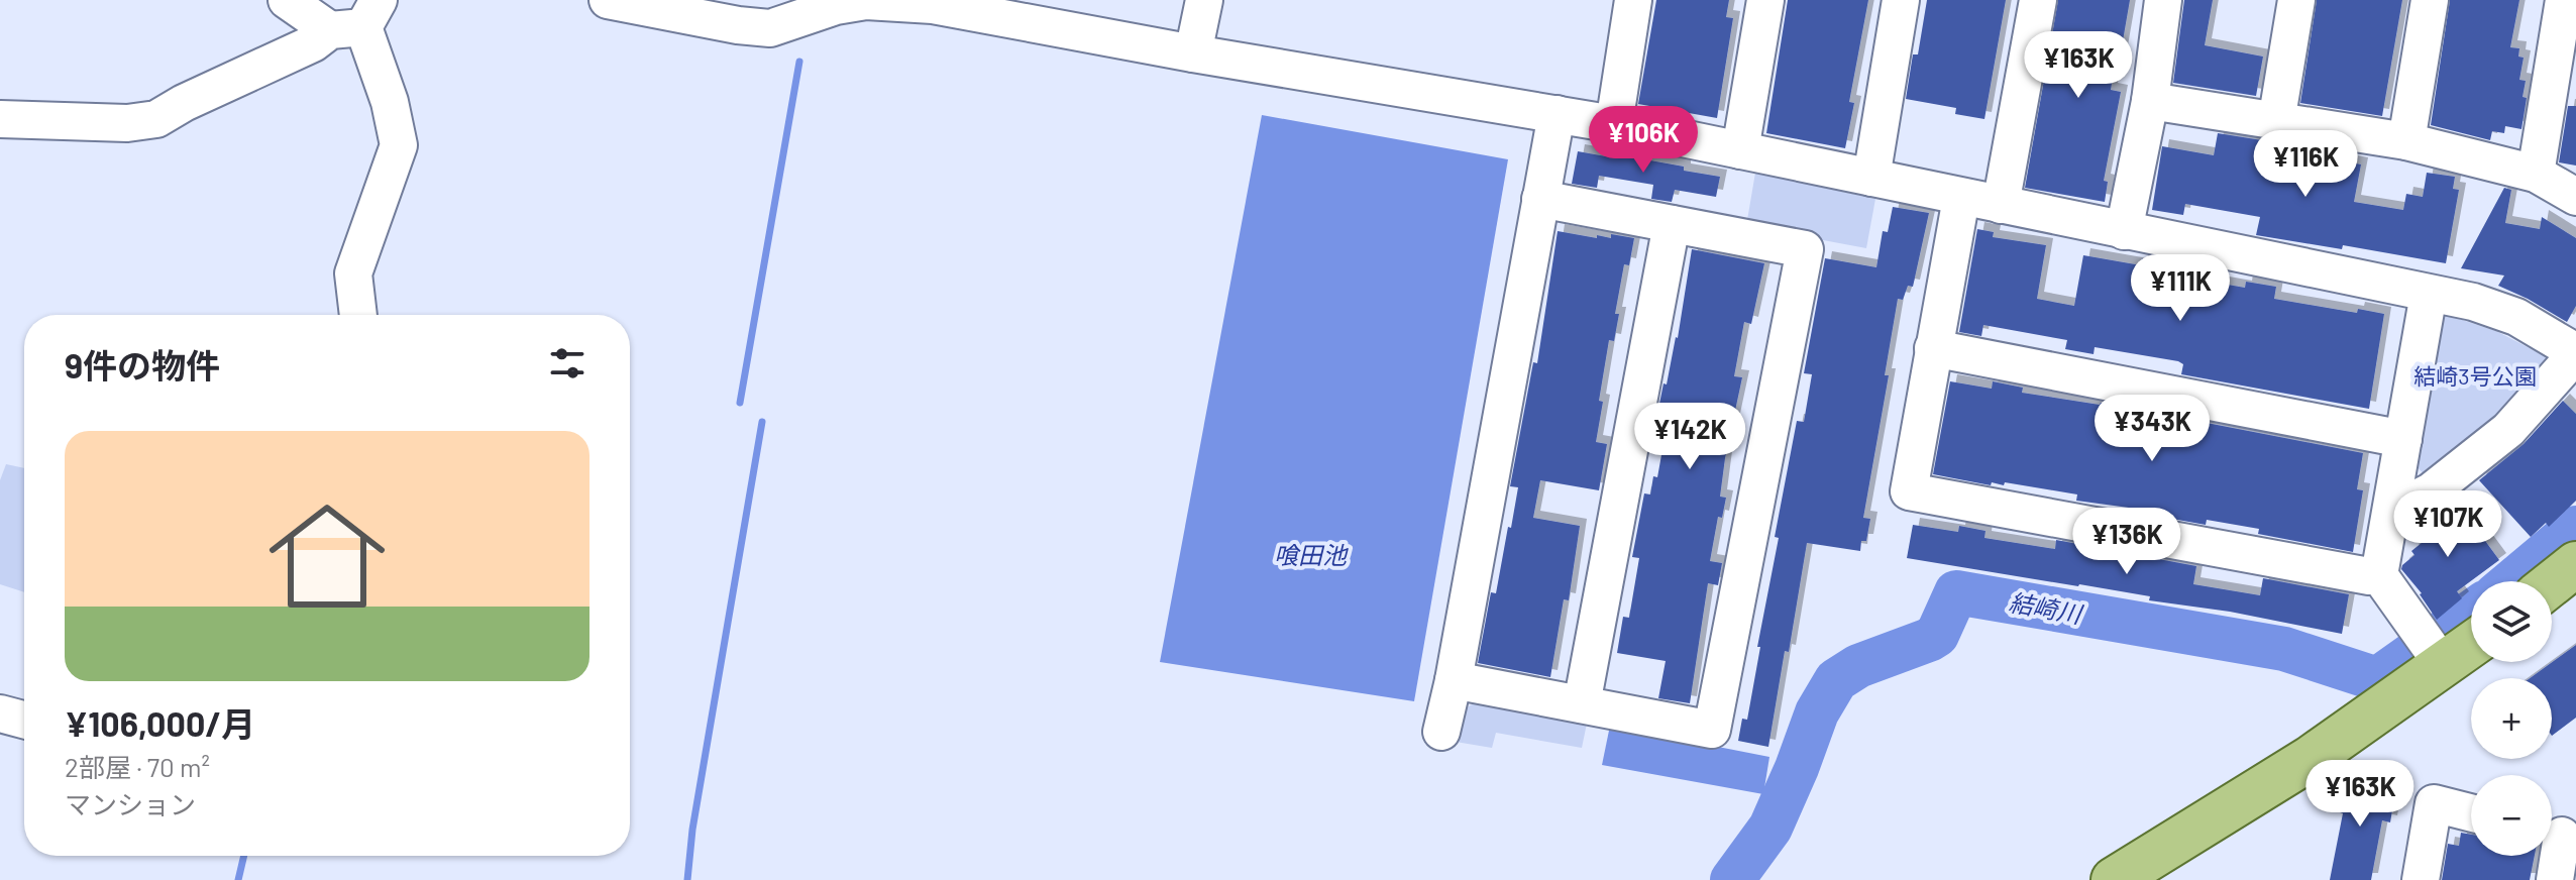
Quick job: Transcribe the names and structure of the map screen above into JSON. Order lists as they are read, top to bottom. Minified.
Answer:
{"water":["喰田池","結崎川"],"parks":["結崎3号公園"],"page":{"price":["¥163K","¥106K","¥116K","¥111K","¥343K","¥142K","¥107K","¥136K","¥163K"],"heading":"9件の物件","list":[{"name":"¥106,000/月","note":"2部屋 · 70 m² · マンション"}],"map_buttons":["+","−"]}}
